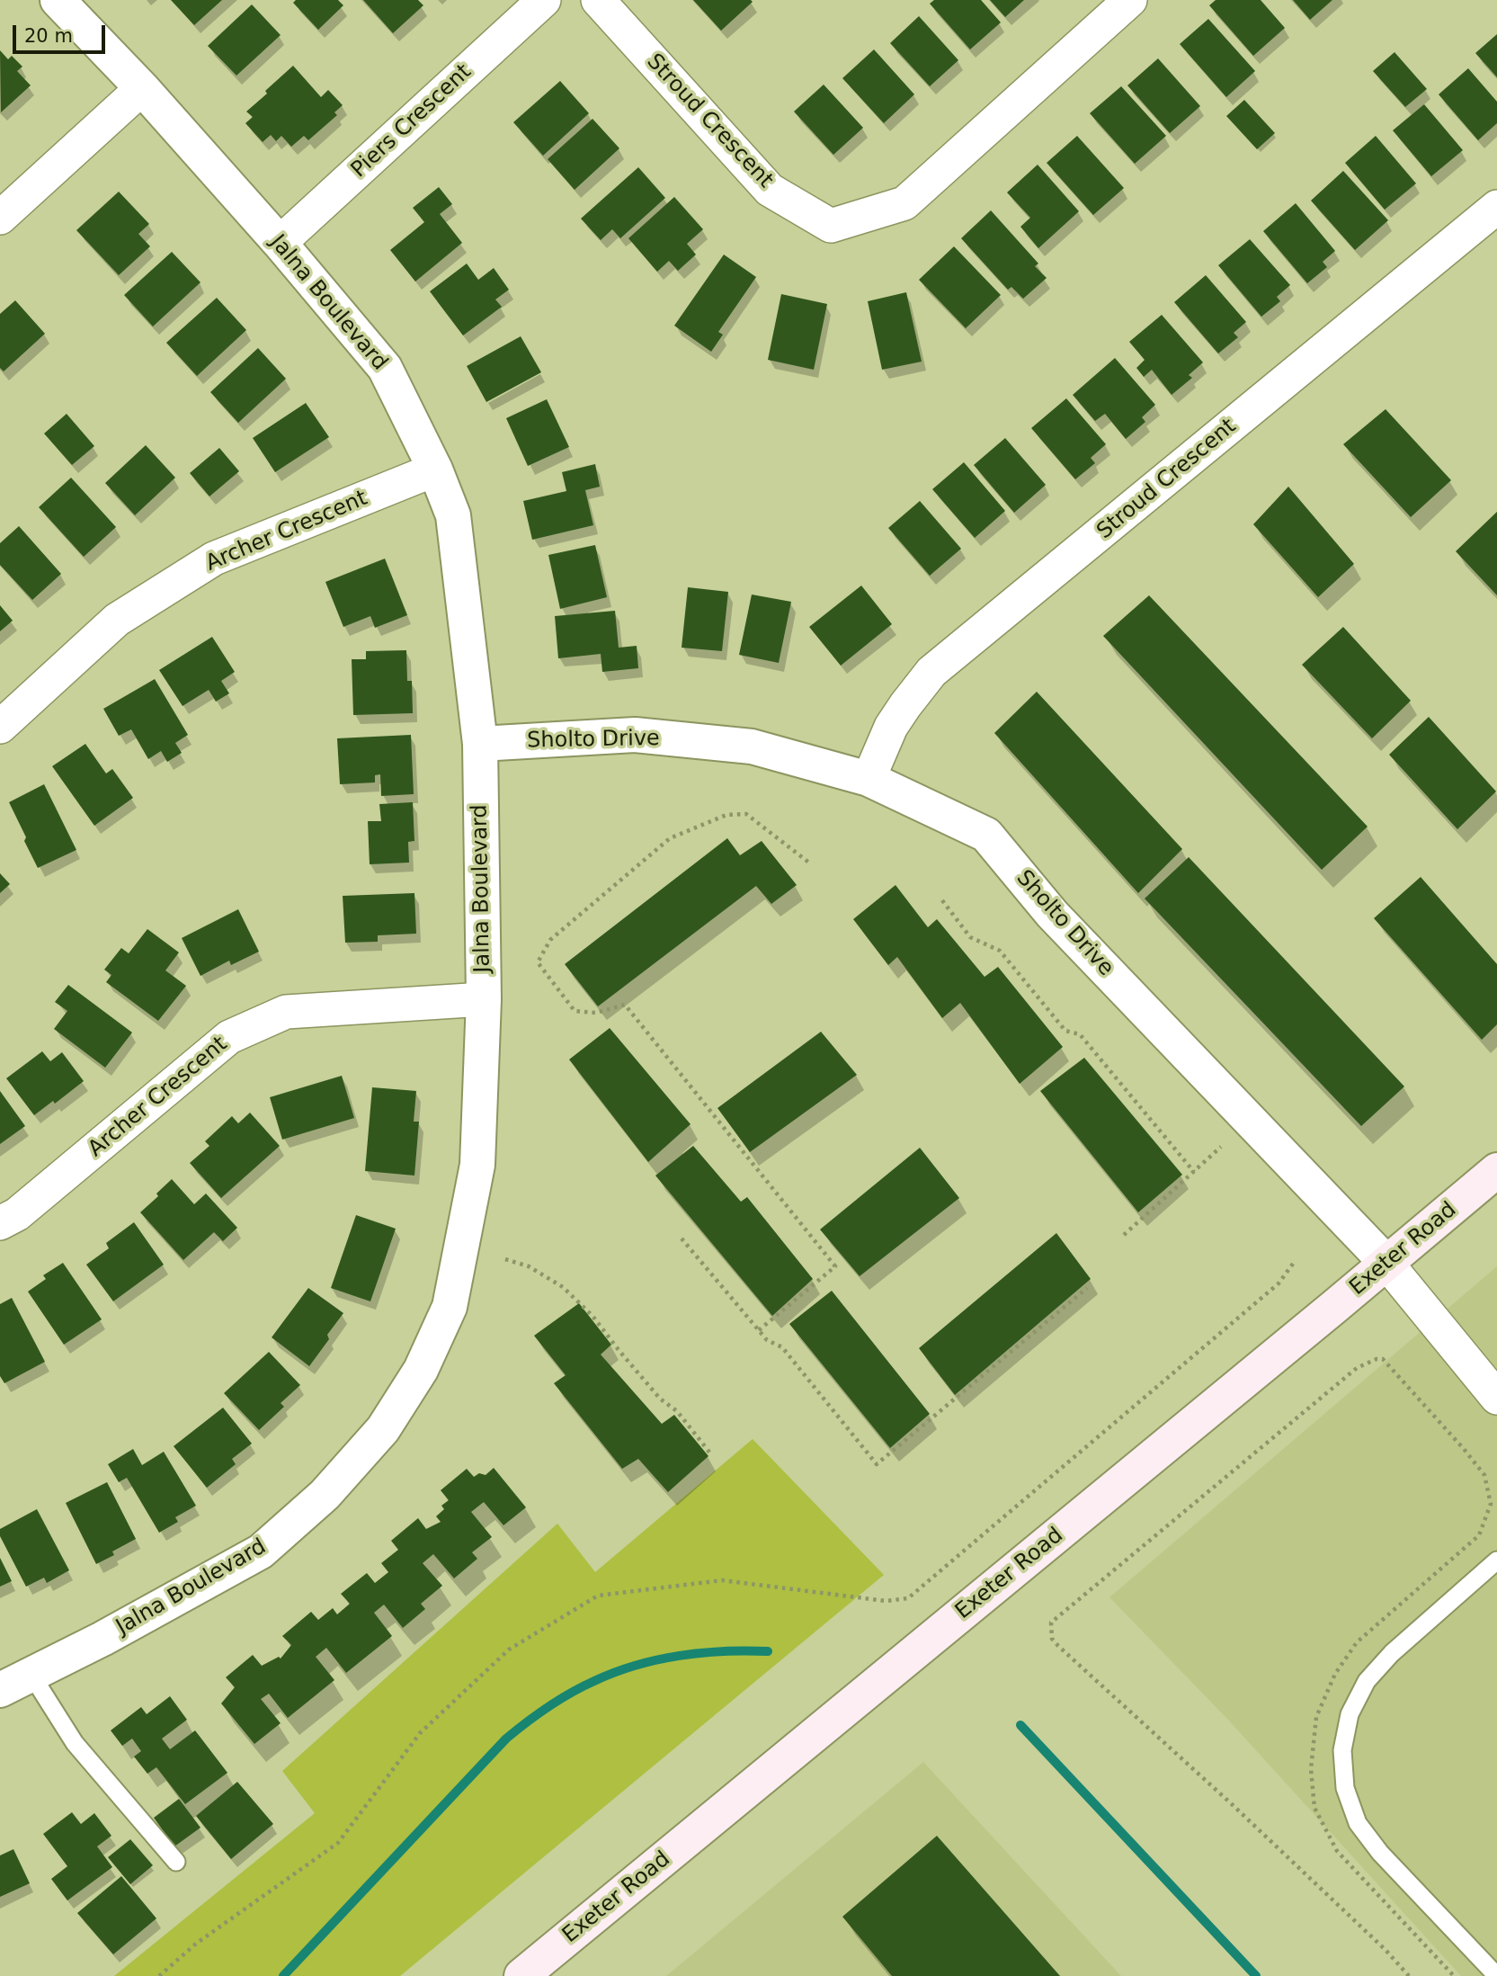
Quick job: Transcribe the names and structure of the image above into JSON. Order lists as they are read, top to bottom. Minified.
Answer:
{"streets":{"main road":["Exeter Road"],"street":["Piers Crescent","Stroud Crescent","Jalna Boulevard","Archer Crescent","Sholto Drive"]},"crossings":[["Piers Crescent","Jalna Boulevard"],["Stroud Crescent","Sholto Drive"],["Jalna Boulevard","Archer Crescent"],["Jalna Boulevard","Sholto Drive"],["Sholto Drive","Exeter Road"]],"scale_bar":"20 m"}
